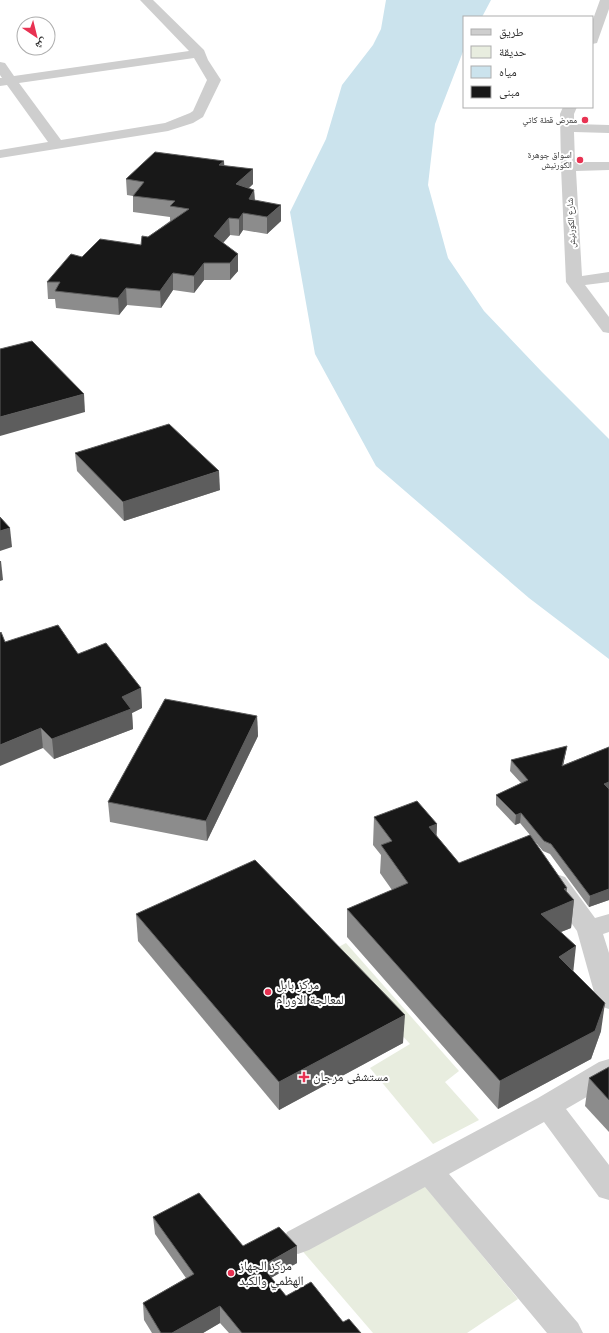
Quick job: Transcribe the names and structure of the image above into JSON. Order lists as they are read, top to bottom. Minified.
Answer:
{"streets":{"street":["شارع الكورنيش"]},"places":{"other":["معرض قطة كاتي","اسواق جوهرة الكورنيش","مركز بابل لمعالجة الاورام","مركز الجهاز الهظمي والكبد"],"health":["مستشفى مرجان"]},"legend":["طريق","حديقة","مياه","مبنى"],"north":"bottom right"}
